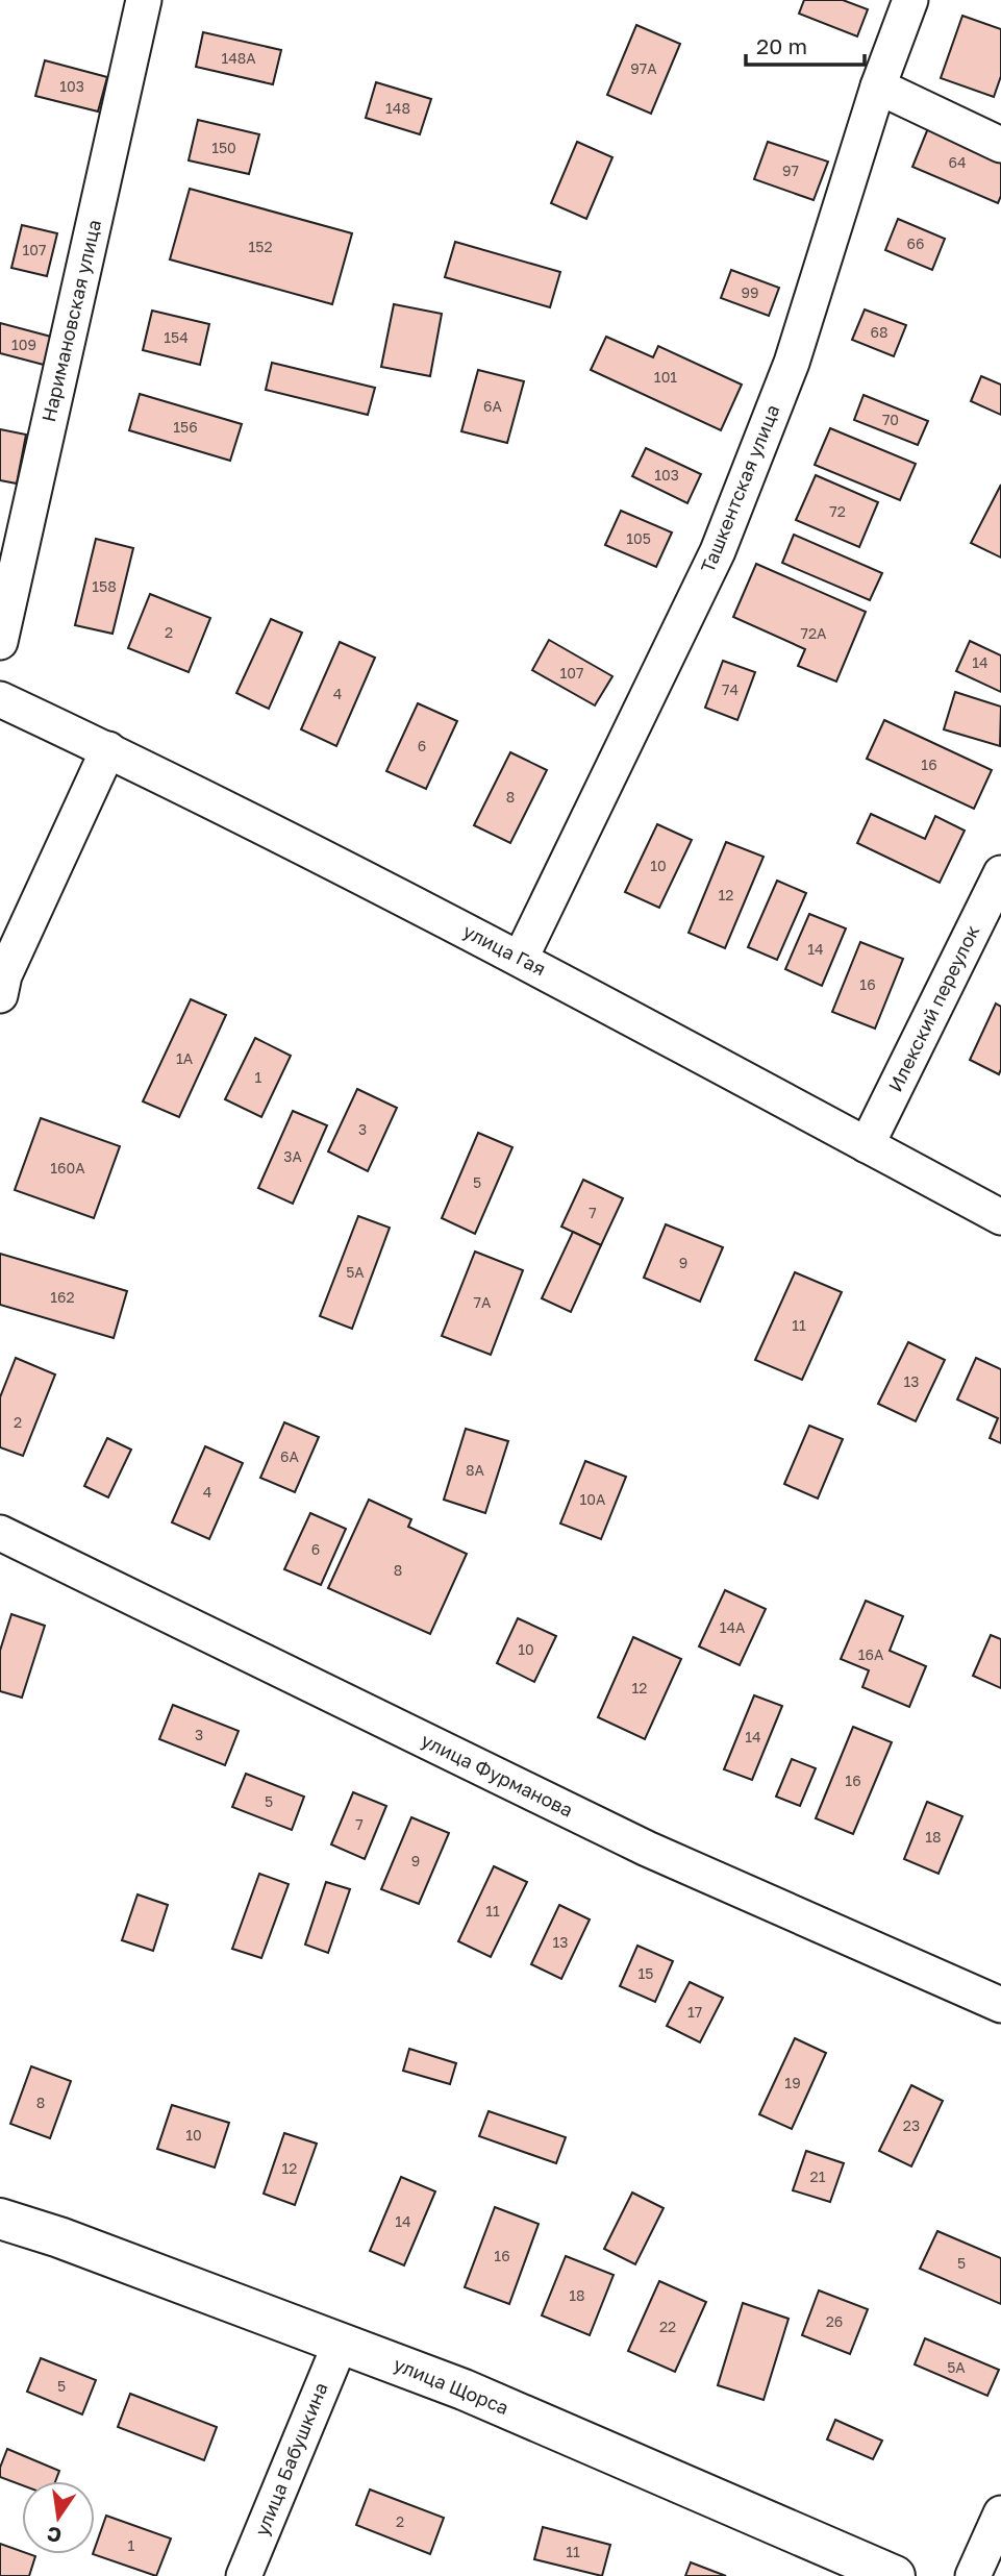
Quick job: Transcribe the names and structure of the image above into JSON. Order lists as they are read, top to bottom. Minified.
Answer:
{"streets":{"main road":["улица Щорса"],"street":["Наримановская улица","Ташкентская улица","улица Гая","Илекский переулок","улица Фурманова","улица Бабушкина"]},"crossings":[["Ташкентская улица","улица Гая"],["улица Гая","Илекский переулок"],["улица Щорса","улица Бабушкина"]],"house_numbers":["148А","97А","103","148","150","64","97","66","152","107","99","68","154","109","101","6А","70","156","103","72","105","158","2","72А","14","107","74","4","6","16","8","10","12","14","16","1А","1","3","3А","160А","5","7","9","5А","162","7А","11","13","2","6А","8А","4","10А","6","8","14А","10","16А","12","3","14","16","5","7","18","9","11","13","15","17","19","8","23","10","12","21","14","16","5","18","26","22","5А","5","2","1","11"],"scale_bar":"20 m","north":"bottom"}
